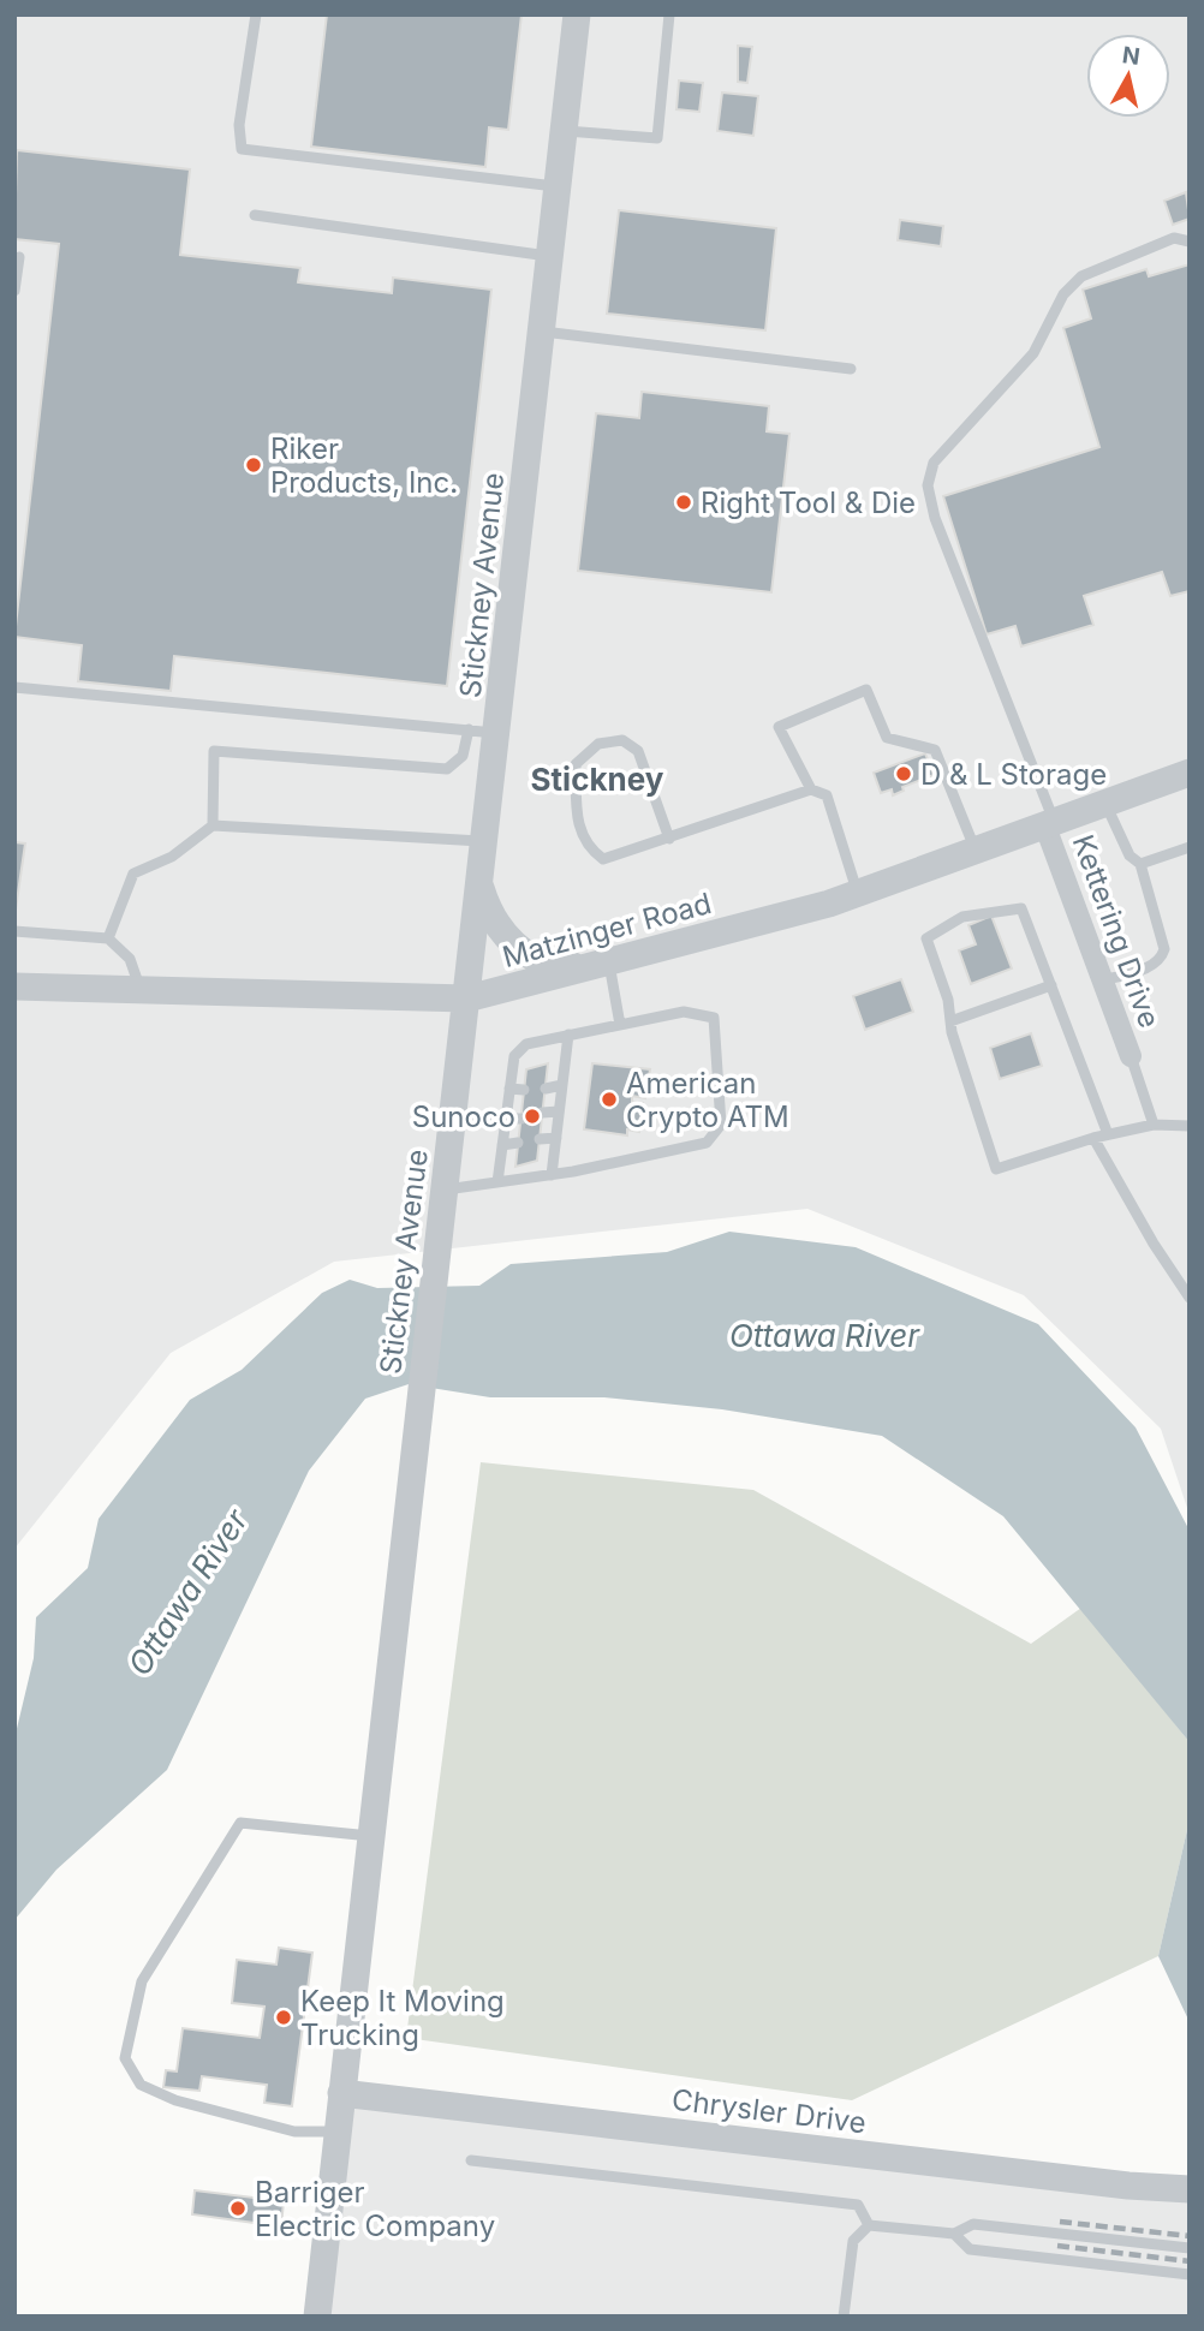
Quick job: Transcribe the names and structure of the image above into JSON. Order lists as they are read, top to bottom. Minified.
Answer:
{"streets":{"street":["Stickney Avenue","Matzinger Road","Kettering Drive","Chrysler Drive"]},"crossings":[["Stickney Avenue","Matzinger Road"],["Stickney Avenue","Chrysler Drive"],["Matzinger Road","Kettering Drive"]],"districts":["Stickney"],"water":["Ottawa River"],"places":["Riker Products, Inc.","Right Tool & Die","D & L Storage","American Crypto ATM","Sunoco","Keep It Moving Trucking","Barriger Electric Company"],"north":"top"}
